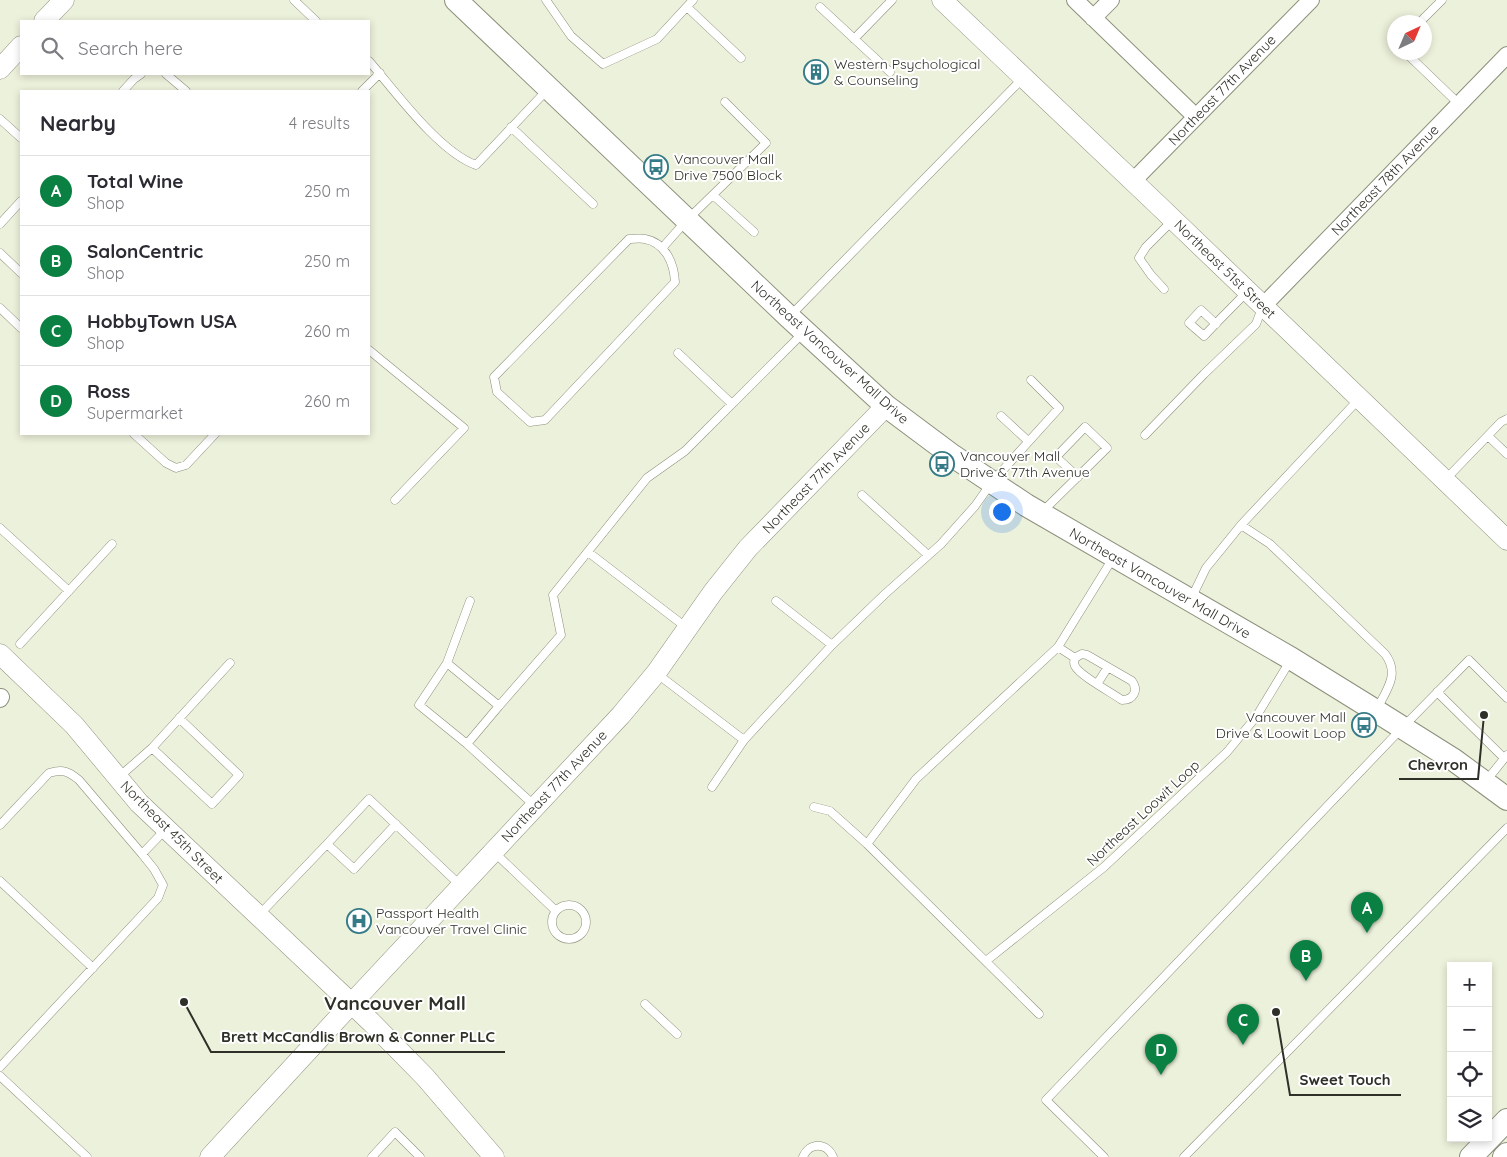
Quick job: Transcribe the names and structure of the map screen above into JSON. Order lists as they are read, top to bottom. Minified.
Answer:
{"streets":{"main road":["Northeast Vancouver Mall Drive"],"street":["Northeast 77th Avenue","Northeast 78th Avenue","Northeast 51st Street","Northeast 45th Street"],"lane":["Northeast Loowit Loop"]},"crossings":[["Northeast 77th Avenue","Northeast 51st Street"],["Northeast 77th Avenue","Northeast Vancouver Mall Drive"],["Northeast 77th Avenue","Northeast 45th Street"],["Northeast 78th Avenue","Northeast 51st Street"],["Northeast Vancouver Mall Drive","Northeast Loowit Loop"]],"districts":["Vancouver Mall"],"places":{"building":["Western Psychological & Counseling"],"bus stop":["Vancouver Mall Drive 7500 Block","Vancouver Mall Drive & 77th Avenue","Vancouver Mall Drive & Loowit Loop"],"other":["Chevron","Brett McCandlis Brown & Conner PLLC","Sweet Touch"],"hospital":["Passport Health Vancouver Travel Clinic"]},"north":"top right","page":{"search":"Search here","heading":["Nearby","4 results"],"list":[{"mark":"A","name":"Total Wine","note":"Shop","value":"250 m"},{"mark":"B","name":"SalonCentric","note":"Shop","value":"250 m"},{"mark":"C","name":"HobbyTown USA","note":"Shop","value":"260 m"},{"mark":"D","name":"Ross","note":"Supermarket","value":"260 m"}],"pins":["A","B","C","D"],"map_buttons":["+","−"]}}
